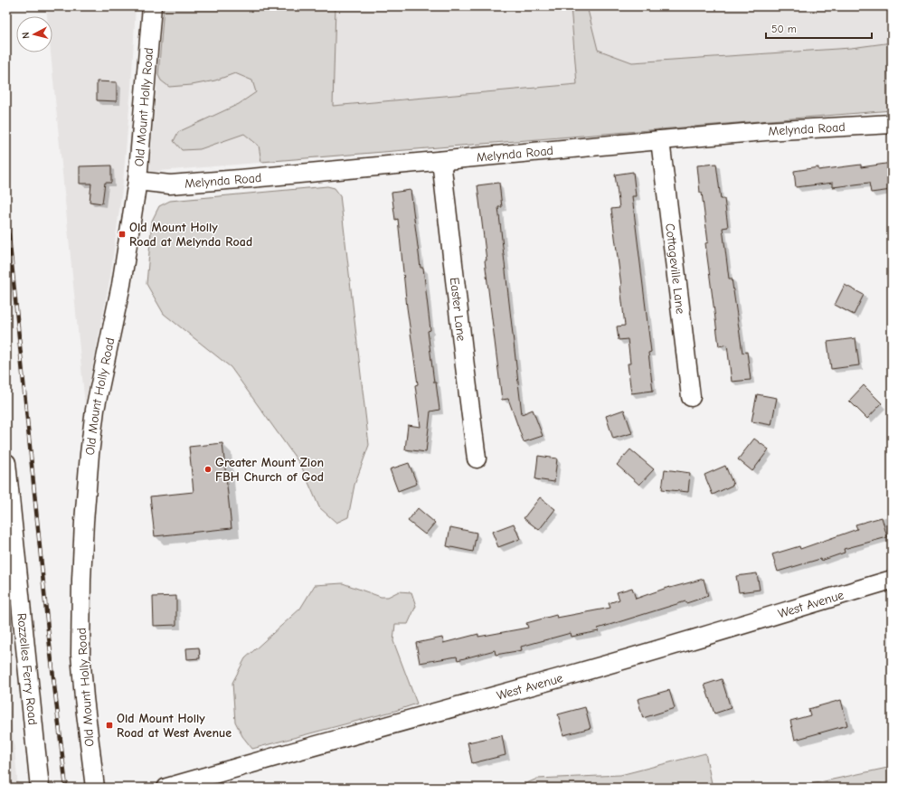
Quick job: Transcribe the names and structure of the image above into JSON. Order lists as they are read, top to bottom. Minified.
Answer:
{"streets":{"street":["Old Mount Holly Road","Melynda Road","Cottageville Lane","Easter Lane","West Avenue","Rozzelles Ferry Road"]},"crossings":[["Old Mount Holly Road","Melynda Road"],["Melynda Road","Cottageville Lane"],["Melynda Road","Easter Lane"]],"places":{"transit":["Old Mount Holly Road at Melynda Road","Old Mount Holly Road at West Avenue"],"other":["Greater Mount Zion FBH Church of God"]},"scale_bar":"50 m","north":"left"}
